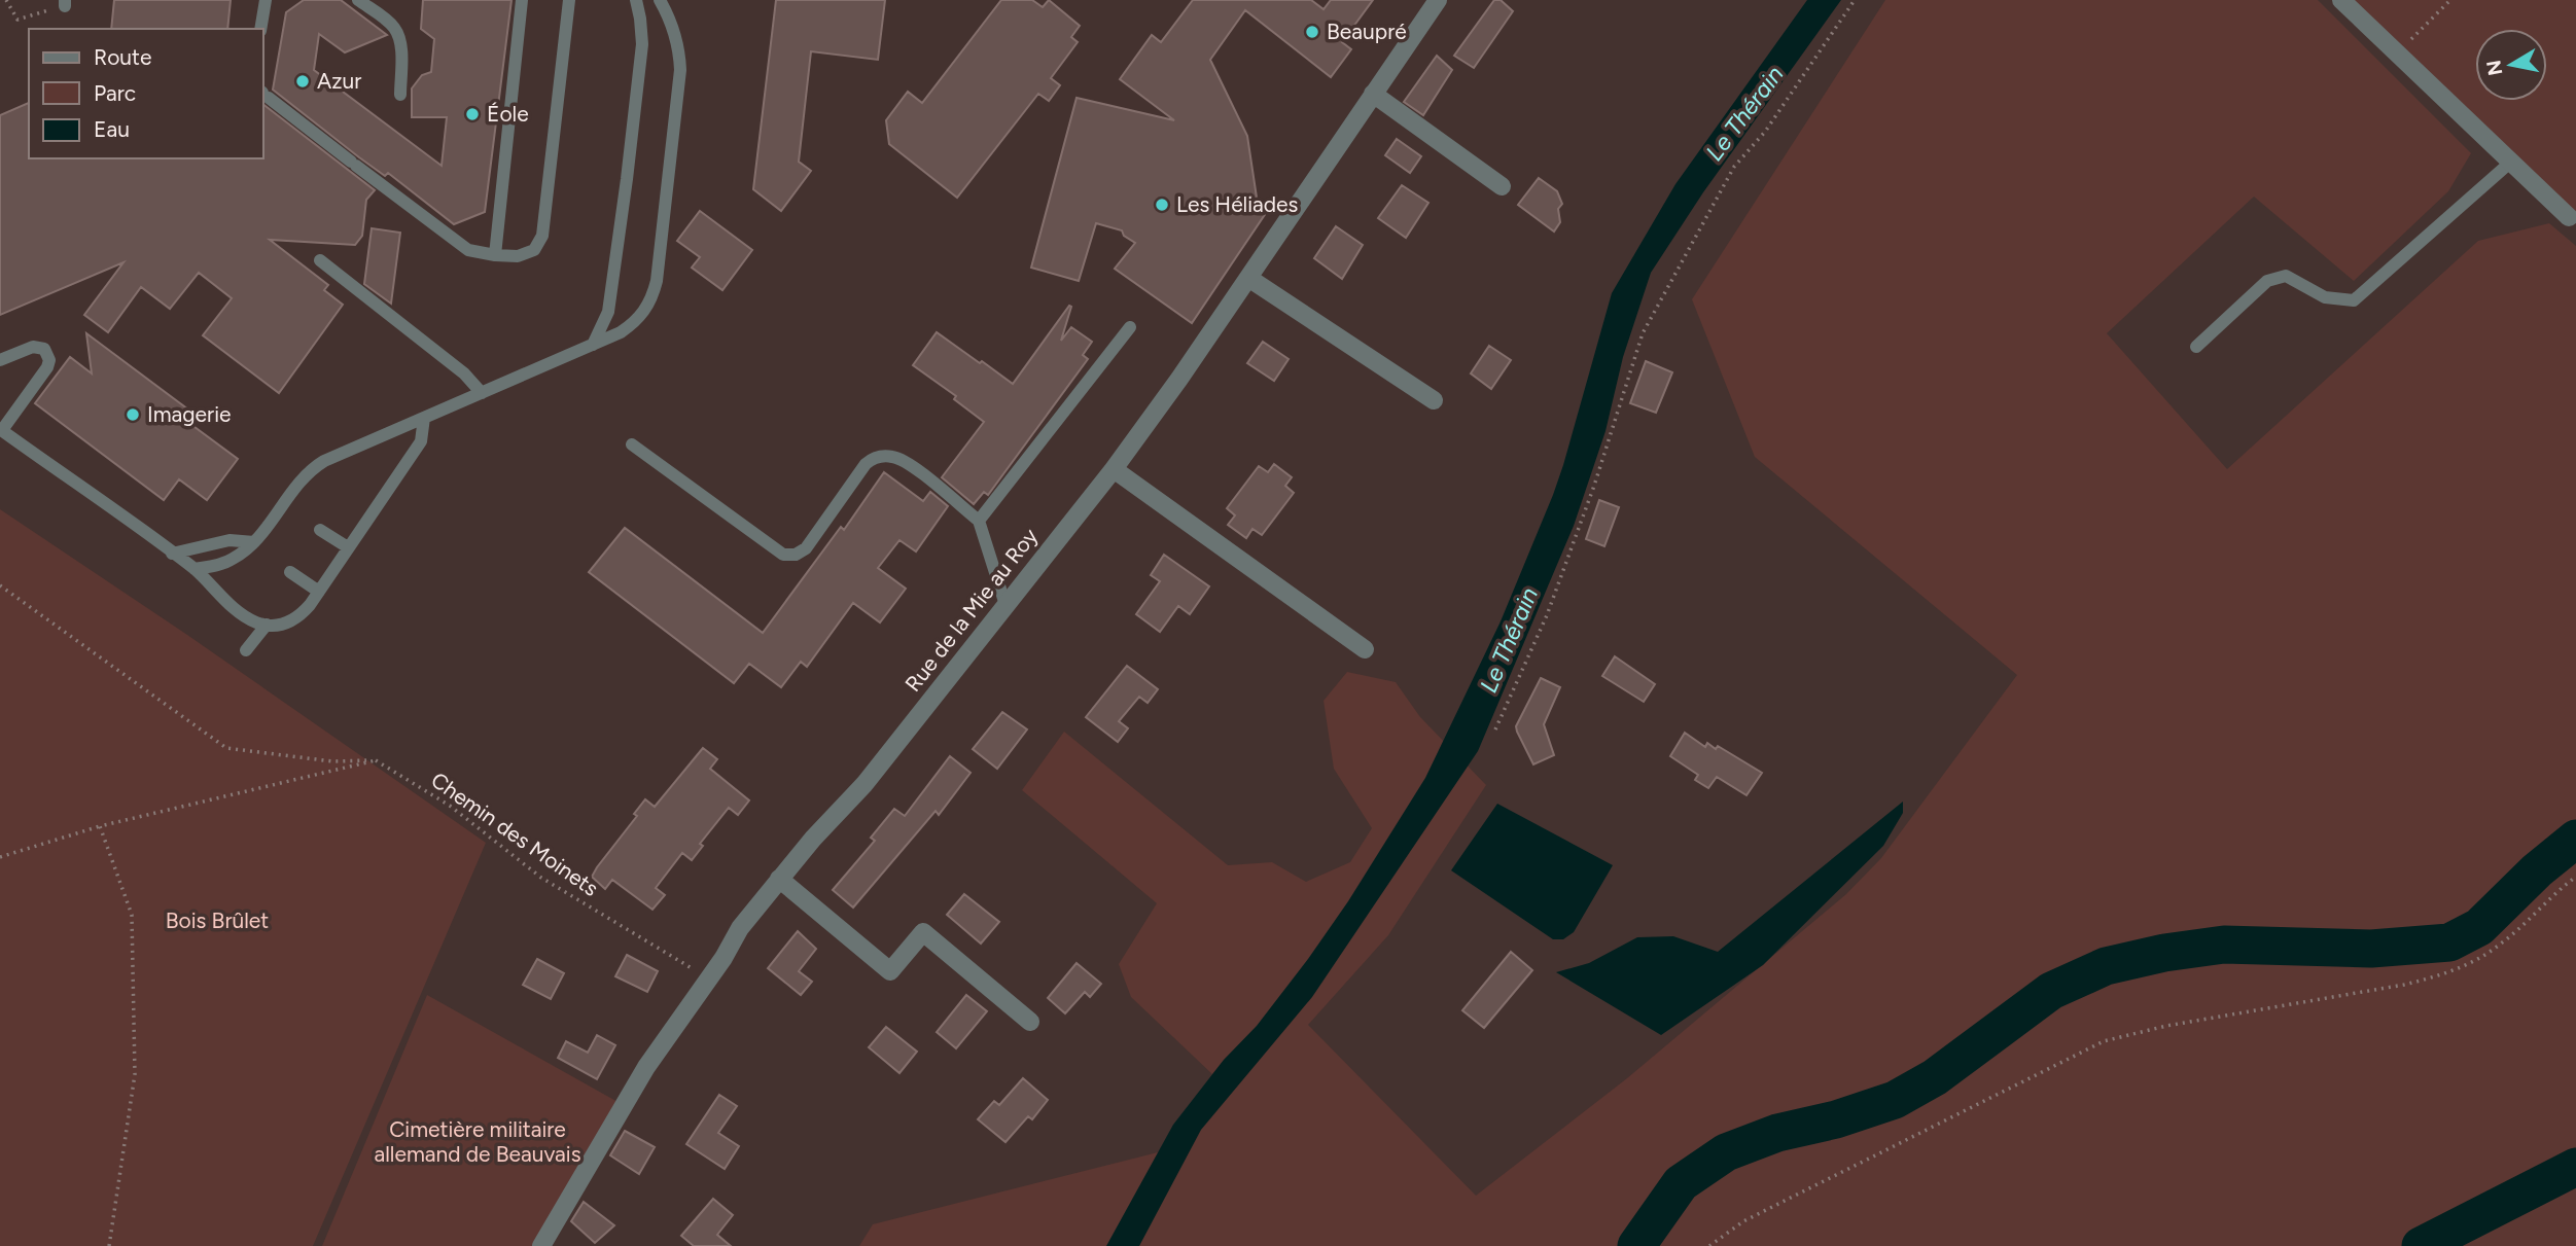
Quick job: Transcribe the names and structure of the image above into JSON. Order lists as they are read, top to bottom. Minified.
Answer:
{"streets":{"street":["Rue de la Mie au Roy"],"path":["Chemin des Moinets"]},"crossings":[["Rue de la Mie au Roy","Chemin des Moinets"]],"water":["Le Thérain"],"parks":["Bois Brûlet","Cimetière militaire allemand de Beauvais"],"places":["Beaupré","Azur","Éole","Les Héliades","Imagerie"],"legend":["Route","Parc","Eau"],"north":"left"}
